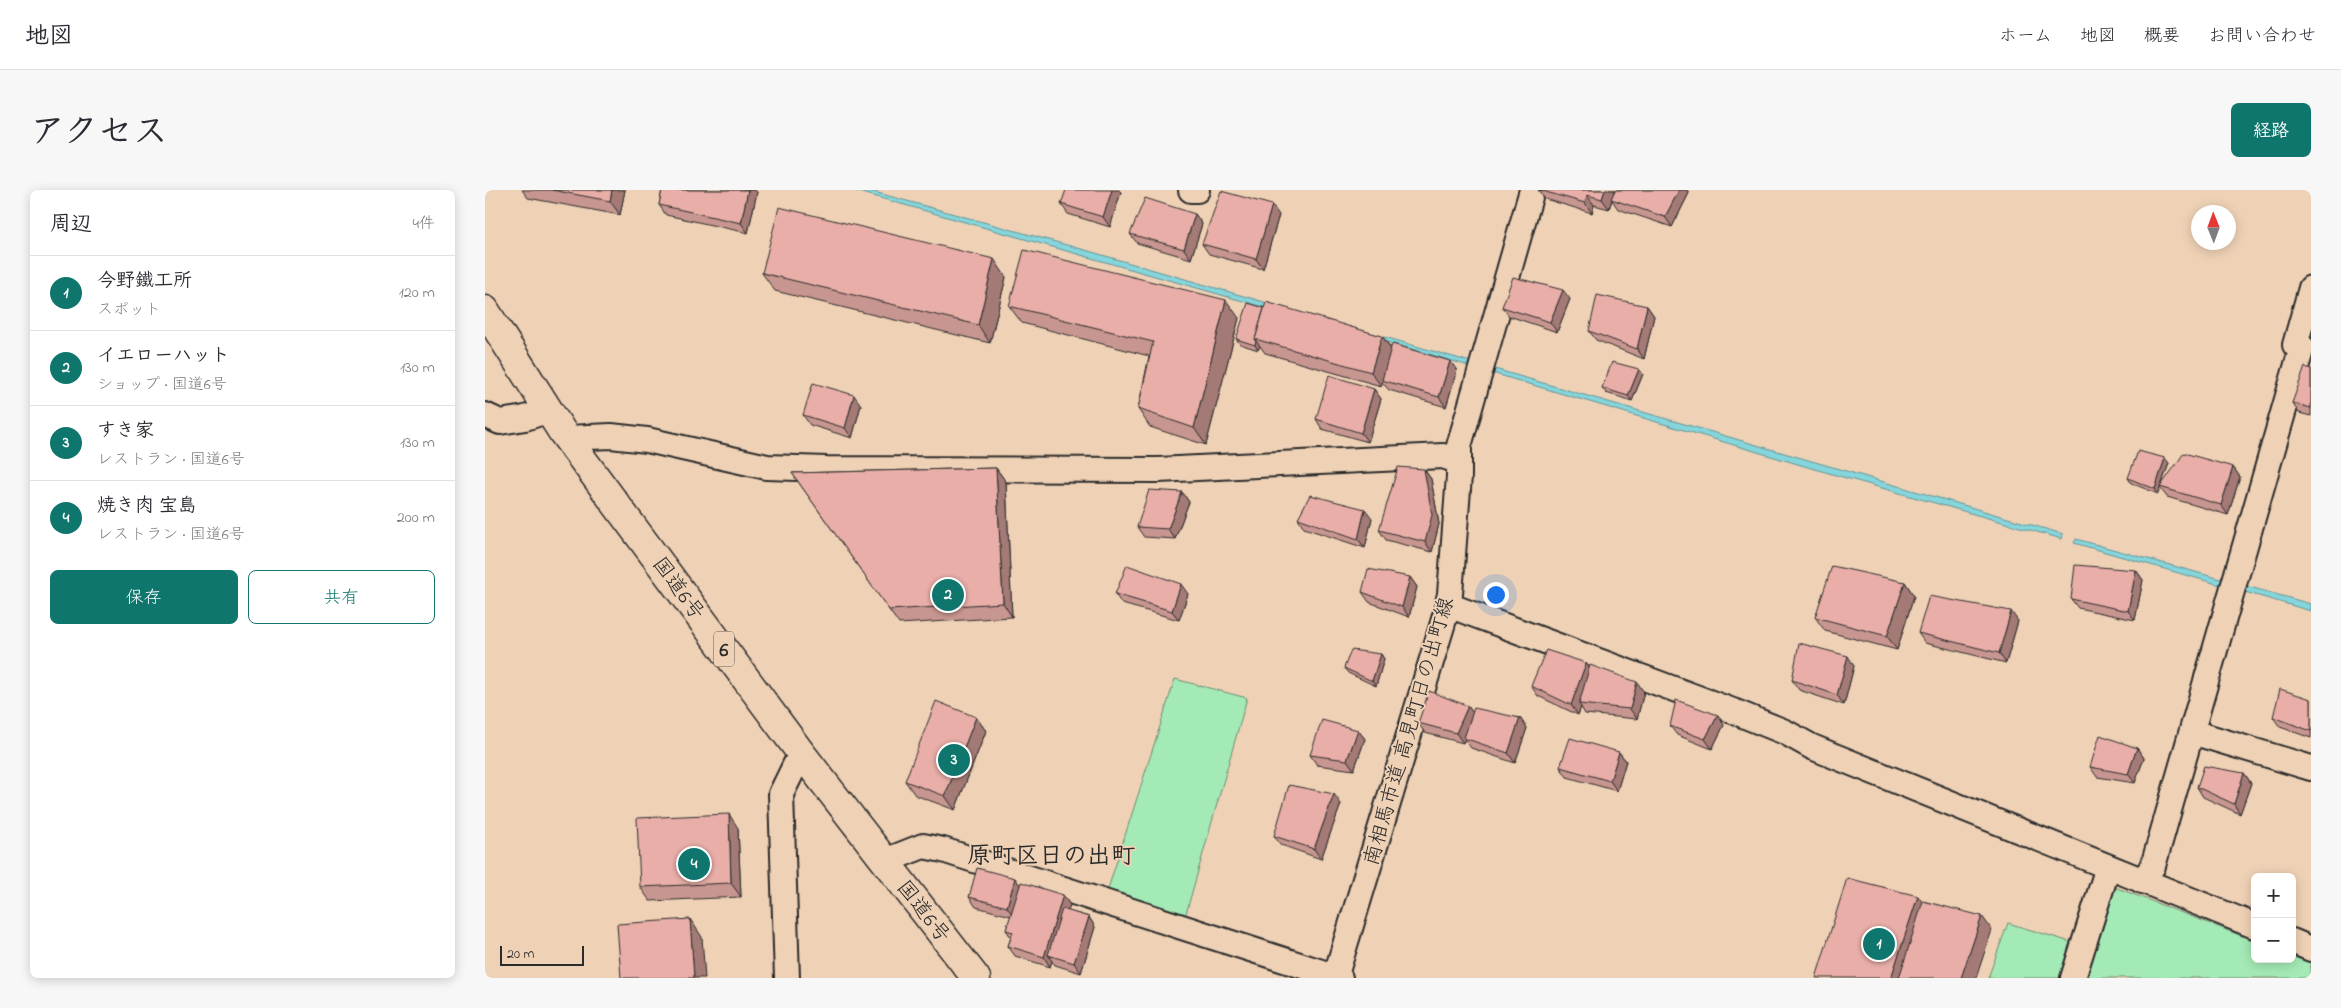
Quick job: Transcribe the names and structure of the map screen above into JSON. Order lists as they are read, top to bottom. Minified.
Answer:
{"streets":{"highway":["国道6号","6"],"street":["南相馬市道 高見町日の出町線"]},"districts":["原町区日の出町"],"scale_bar":"20 m","north":"top","page":{"header":"地図","nav":["ホーム","地図","概要","お問い合わせ"],"title":"アクセス","buttons":["経路",["保存","共有"]],"heading":["周辺","4件"],"list":[{"mark":"1","name":"今野鐵工所","note":"スポット","value":"120 m"},{"mark":"2","name":"イエローハット","note":"ショップ · 国道6号","value":"130 m"},{"mark":"3","name":"すき家","note":"レストラン · 国道6号","value":"130 m"},{"mark":"4","name":"焼き肉 宝島","note":"レストラン · 国道6号","value":"200 m"}],"pins":["2","3","4","1"],"map_buttons":["+","−"],"scale":"20 m"}}
